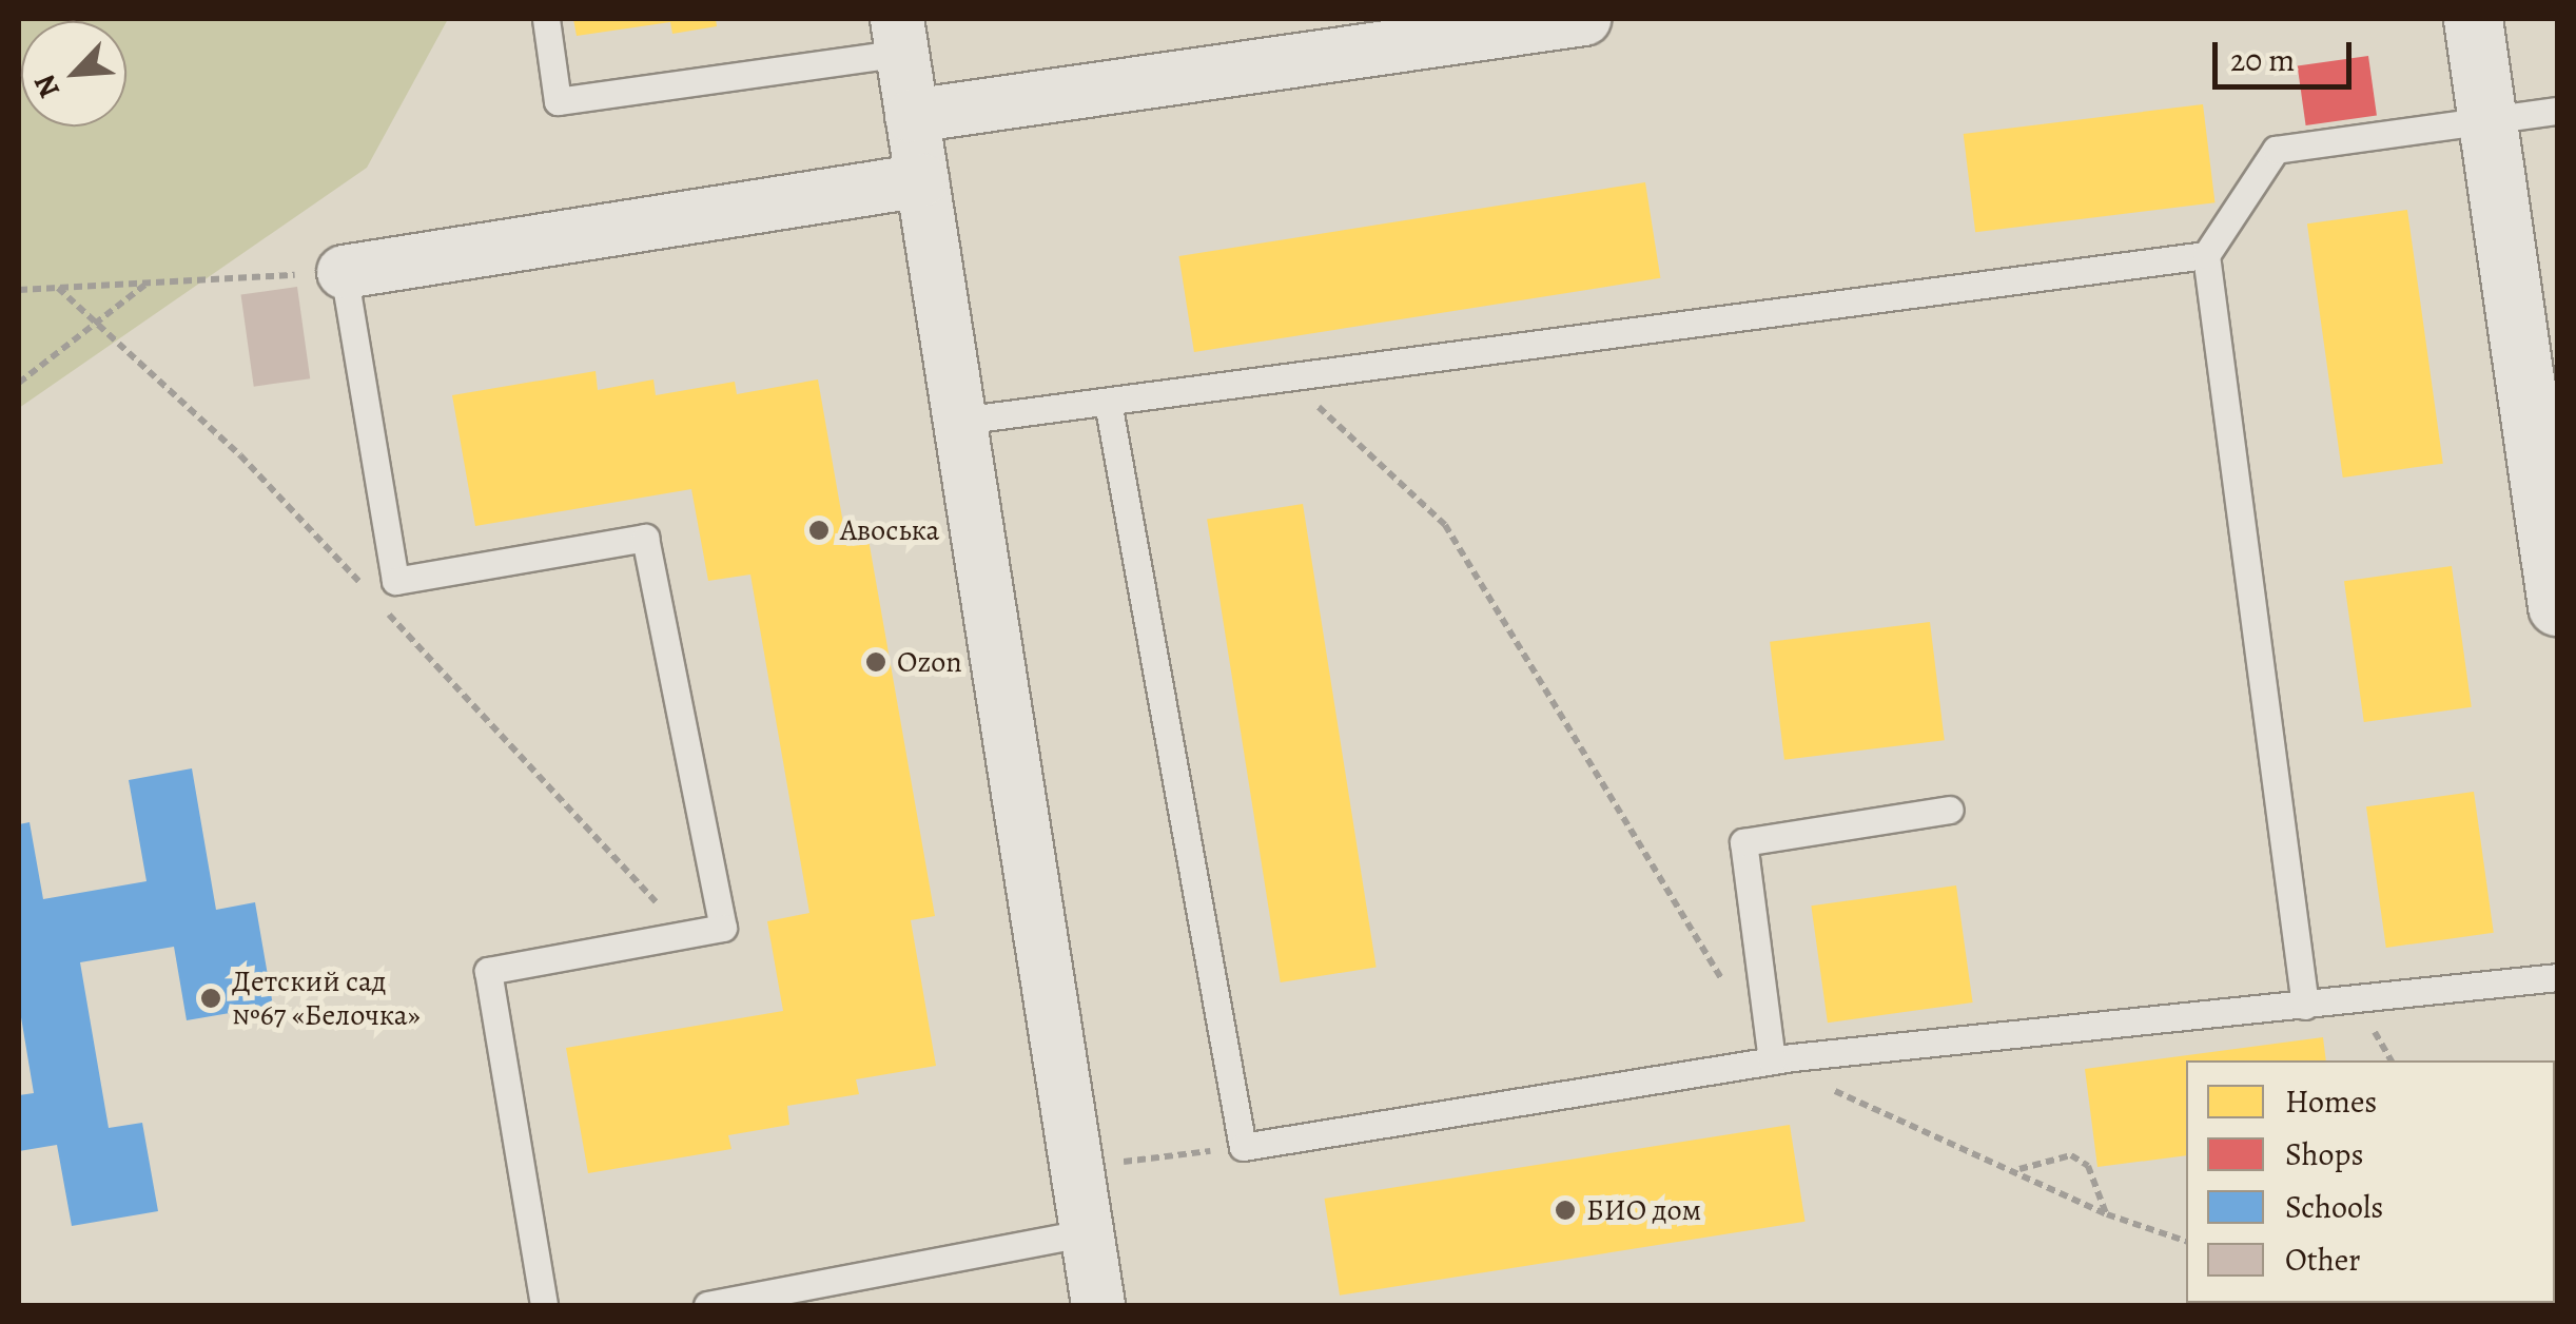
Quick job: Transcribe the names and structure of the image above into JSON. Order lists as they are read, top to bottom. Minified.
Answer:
{"places":["Авоська","Ozon","Детский сад №67 «Белочка»","БИО дом"],"legend":["Homes","Shops","Schools","Other"],"scale_bar":"20 m","north":"bottom left"}
